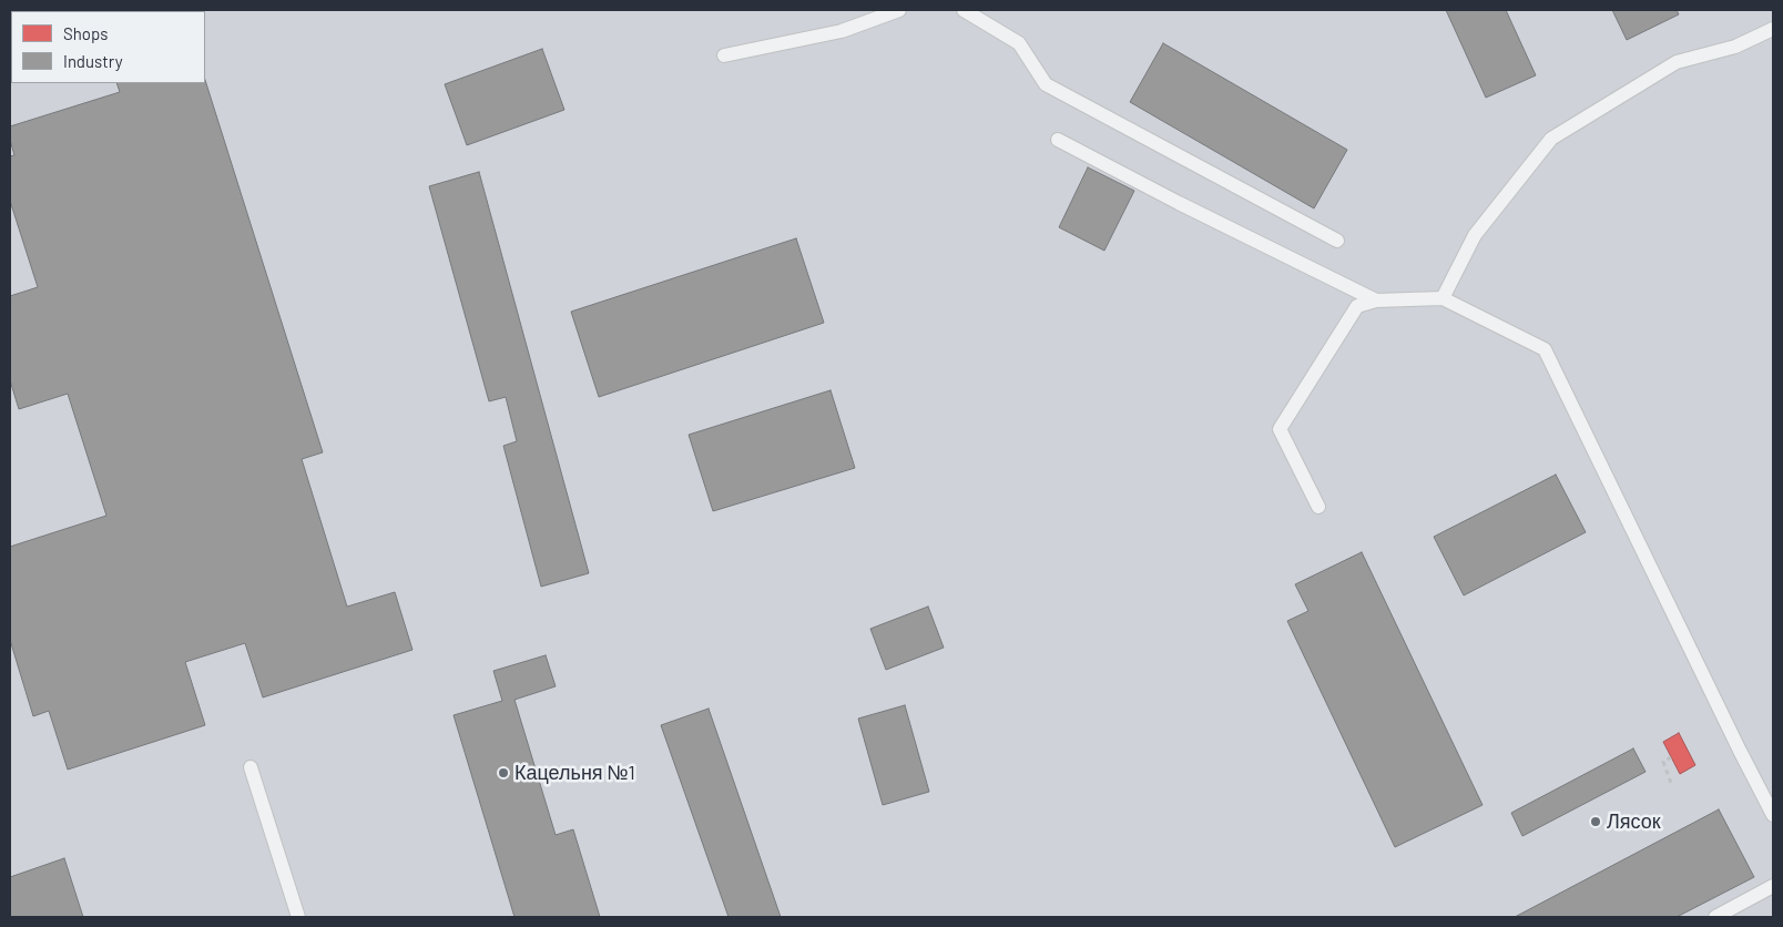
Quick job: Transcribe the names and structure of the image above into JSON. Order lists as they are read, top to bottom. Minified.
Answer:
{"places":["Кацельня №1","Лясок"],"legend":["Shops","Industry"]}
